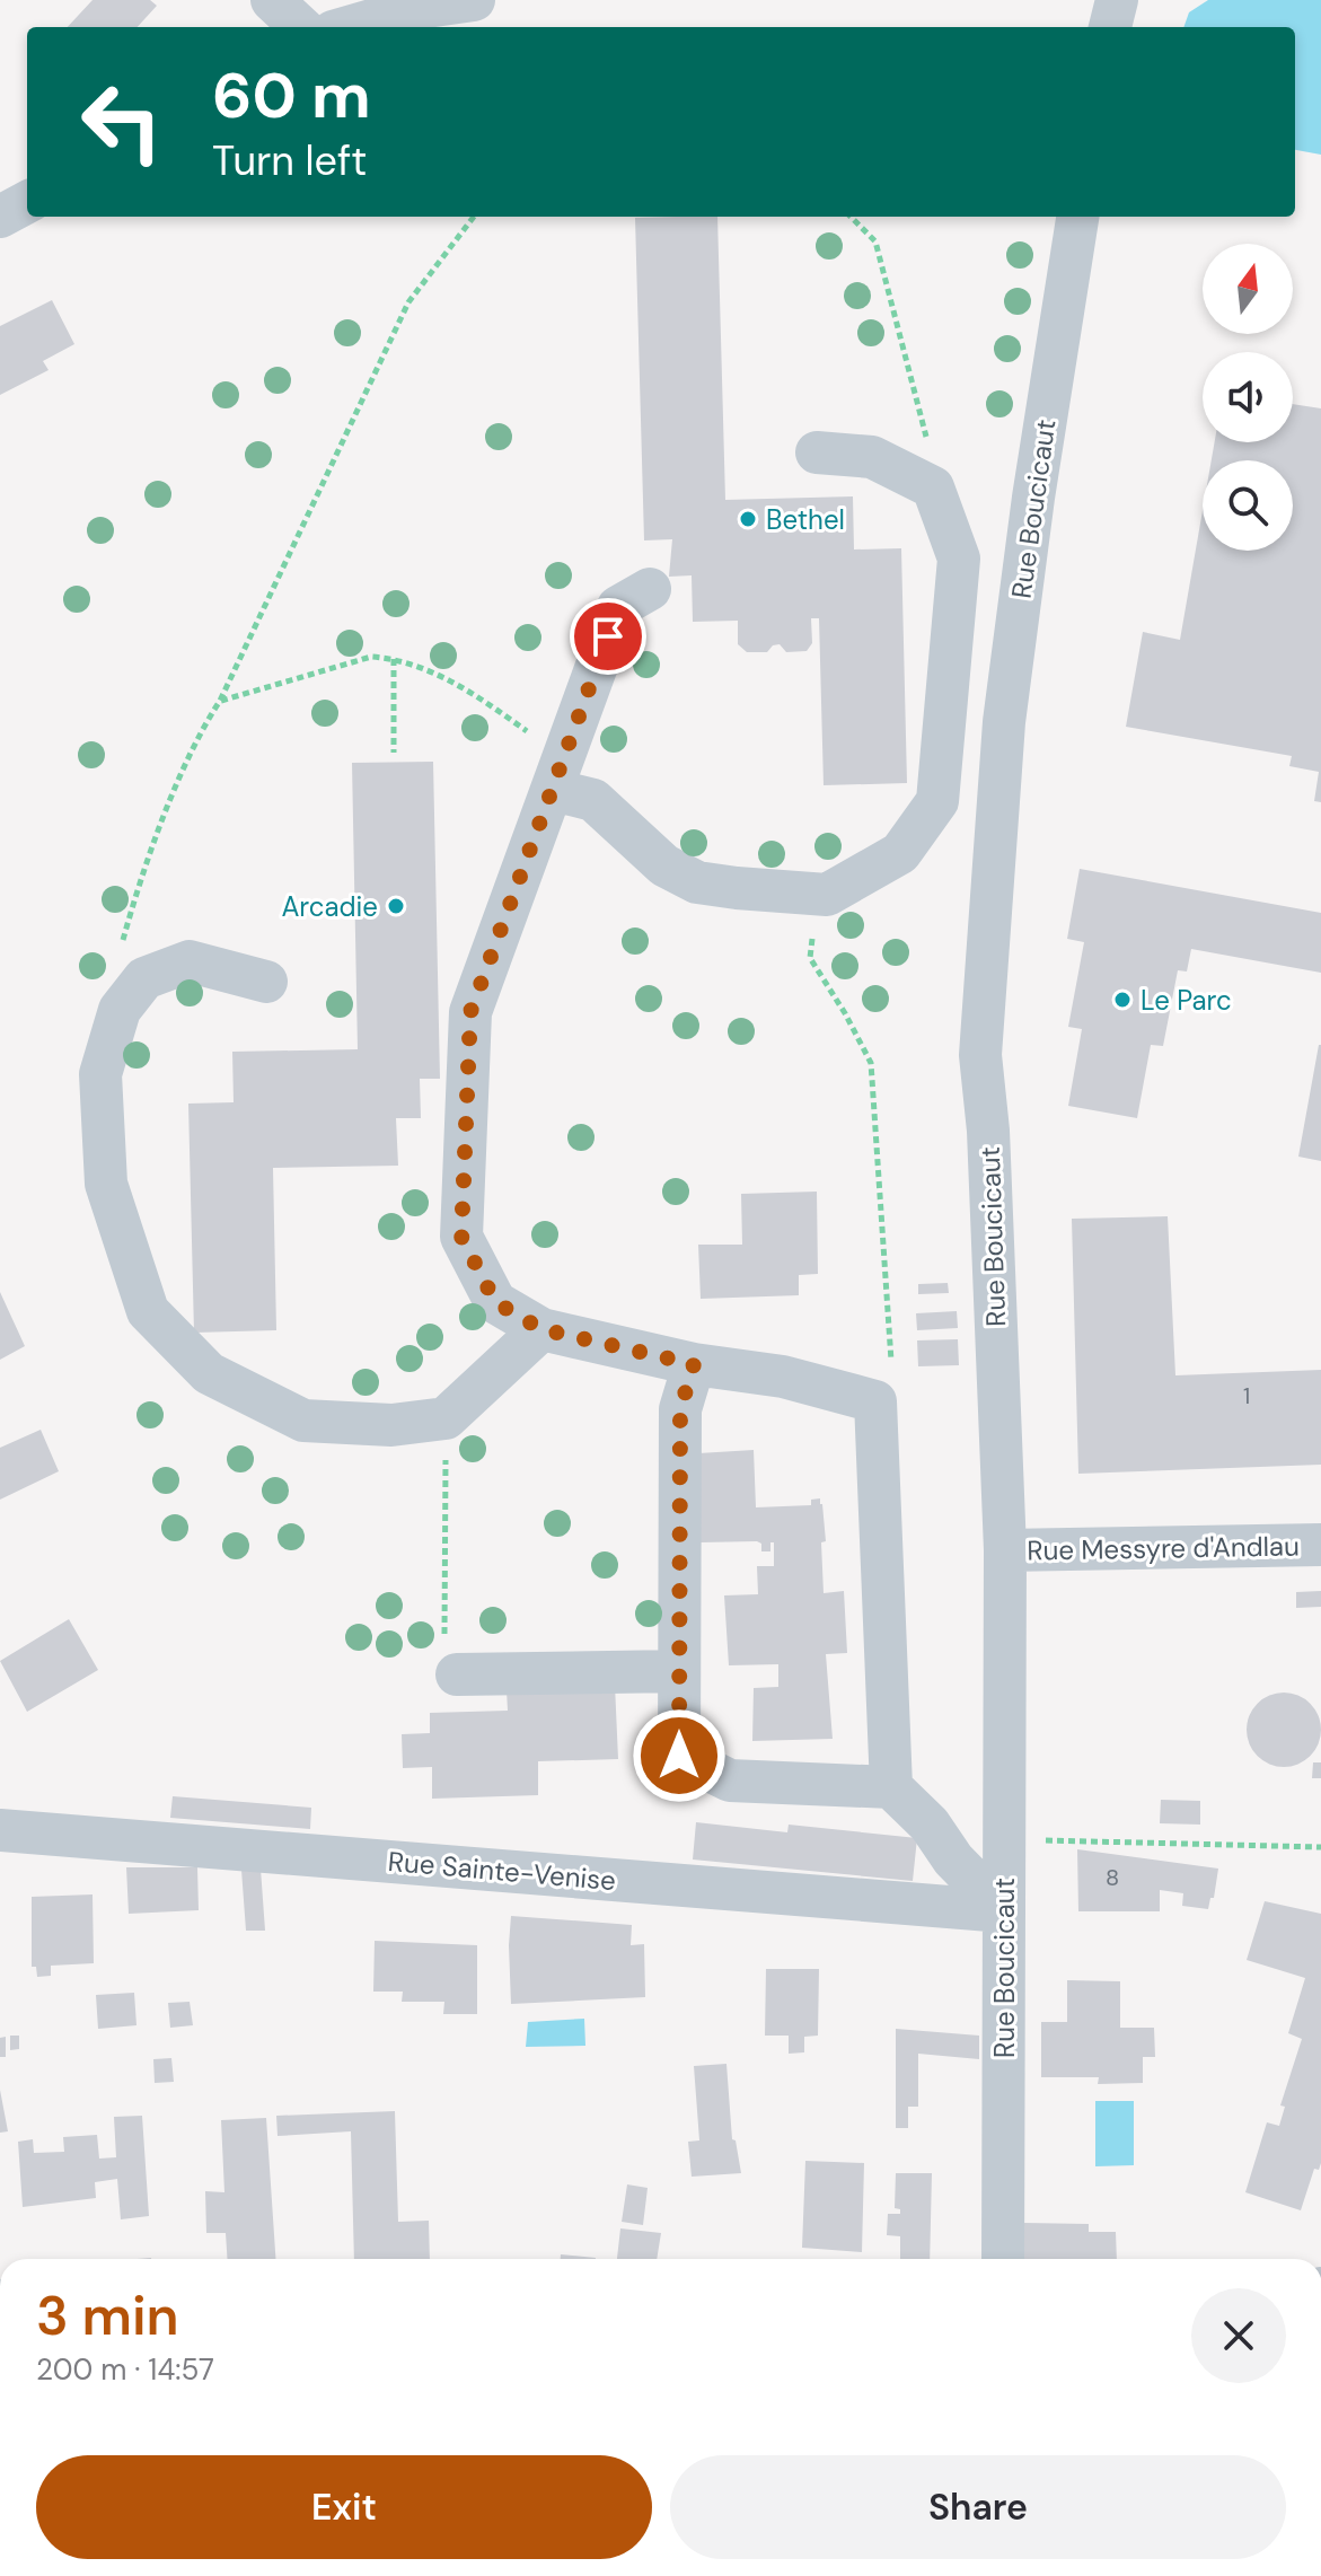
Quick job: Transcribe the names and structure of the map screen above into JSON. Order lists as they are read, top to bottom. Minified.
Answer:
{"streets":{"street":["Rue Boucicaut","Rue Messyre d'Andlau","Rue Sainte-Venise"]},"crossings":[["Rue Boucicaut","Rue Messyre d'Andlau"],["Rue Boucicaut","Rue Sainte-Venise"]],"places":["Bethel","Arcadie","Le Parc"],"house_numbers":["1","8"],"north":"top","page":{"turn":["60 m","Turn left"],"heading":["3 min","200 m · 14:57"],"buttons":["Exit","Share"]}}
